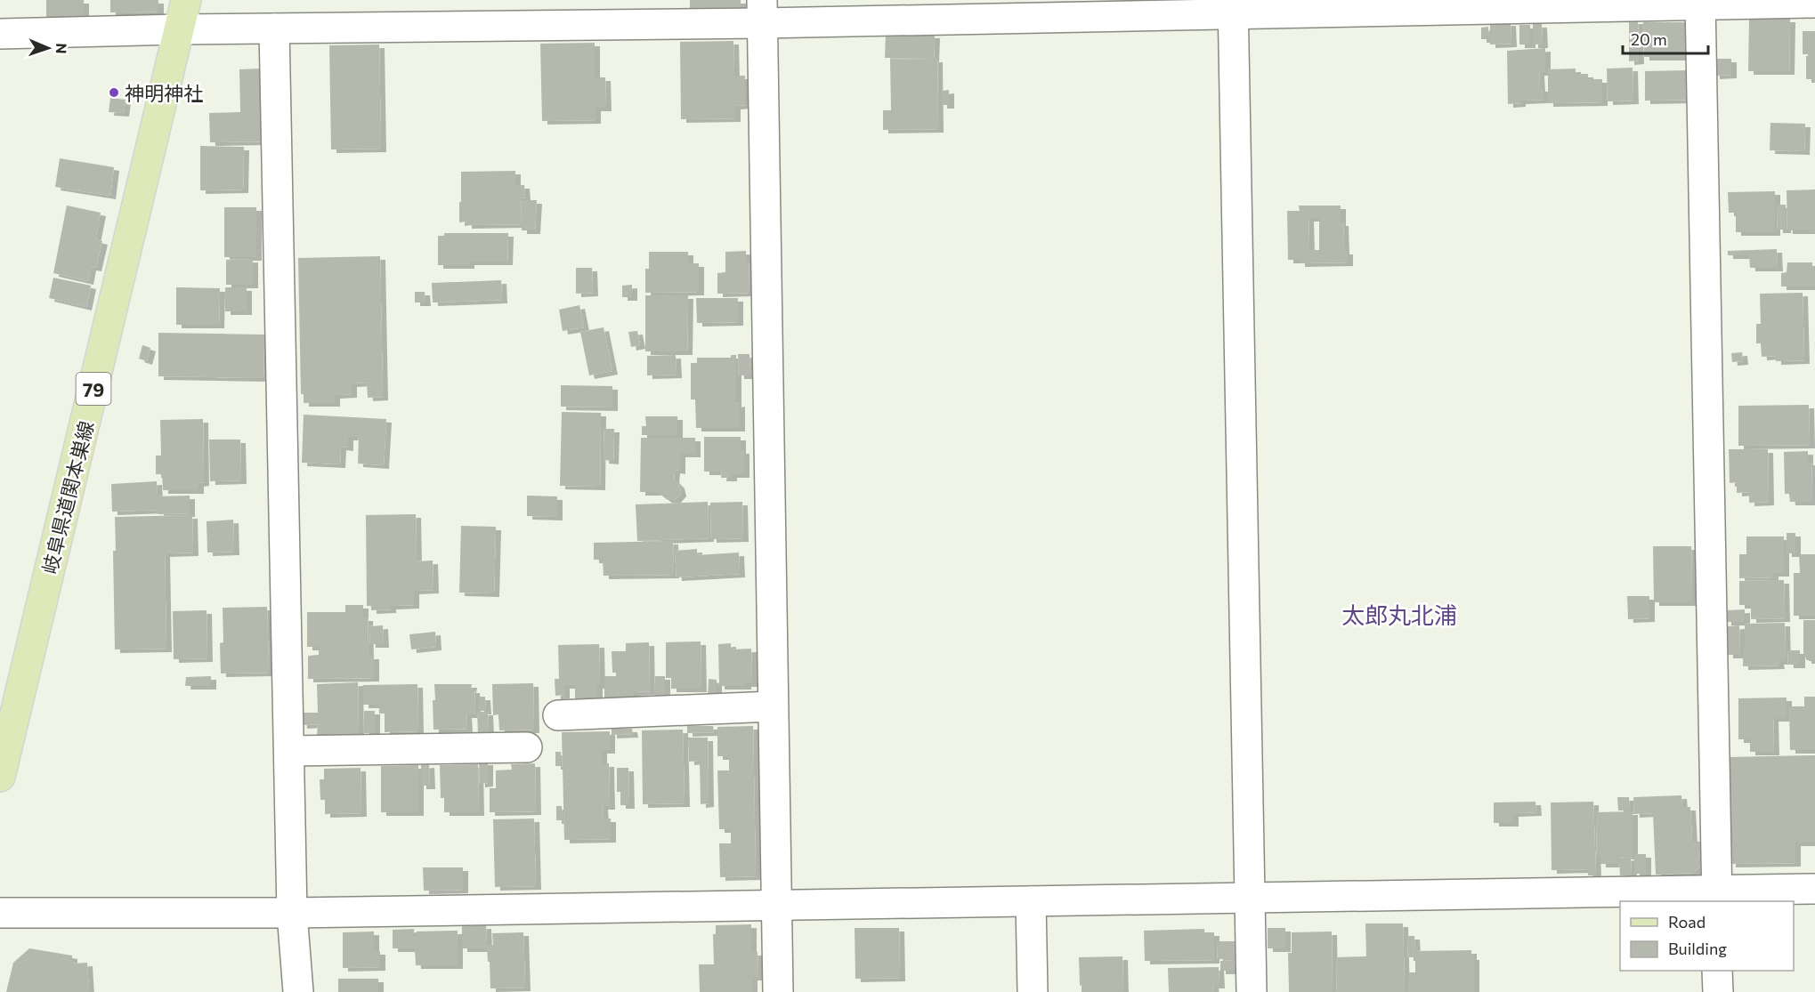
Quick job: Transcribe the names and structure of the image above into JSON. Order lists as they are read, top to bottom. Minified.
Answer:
{"streets":{"main road":["79","岐阜県道関本巣線"]},"districts":["太郎丸北浦"],"places":["神明神社"],"legend":["Road","Building"],"scale_bar":"20 m","north":"right"}
